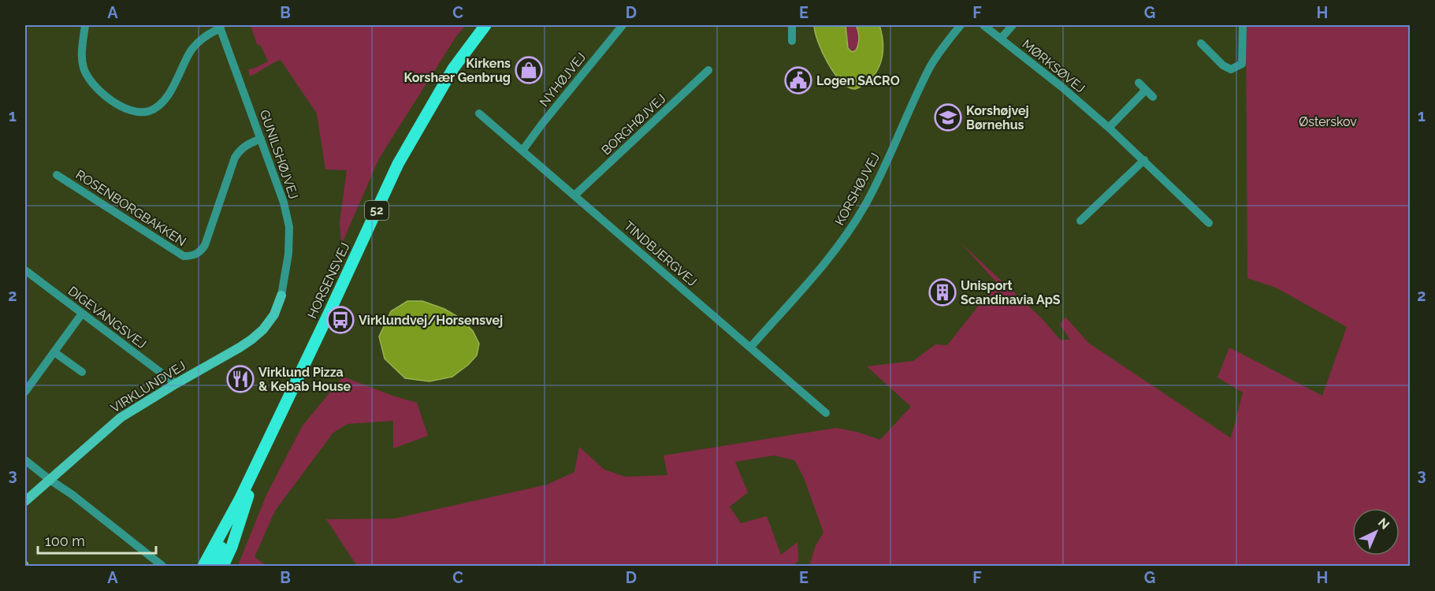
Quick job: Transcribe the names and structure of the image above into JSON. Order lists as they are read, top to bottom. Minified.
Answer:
{"streets":{"main road":["52","HORSENSVEJ"],"street":["MØRKSØVEJ","NYHØJVEJ","BORGHØJVEJ","GUNILSHØJVEJ","KORSHØJVEJ","ROSENBORGBAKKEN","TINDBJERGVEJ","DIGEVANGSVEJ","VIRKLUNDVEJ"]},"crossings":[["NYHØJVEJ","TINDBJERGVEJ"],["BORGHØJVEJ","TINDBJERGVEJ"],["GUNILSHØJVEJ","ROSENBORGBAKKEN"],["GUNILSHØJVEJ","VIRKLUNDVEJ"],["KORSHØJVEJ","TINDBJERGVEJ"],["DIGEVANGSVEJ","VIRKLUNDVEJ"]],"parks":["Østerskov"],"places":{"shop":["Kirkens Korshær Genbrug"],"public building":["Logen SACRO"],"school or university":["Korshøjvej Børnehus"],"building":["Unisport Scandinavia ApS"],"bus stop":["Virklundvej/Horsensvej"],"restaurant":["Virklund Pizza & Kebab House"]},"scale_bar":"100 m","north":"top right","grid":{"columns":["A","B","C","D","E","F","G","H"],"rows":["1","2","3"]}}
